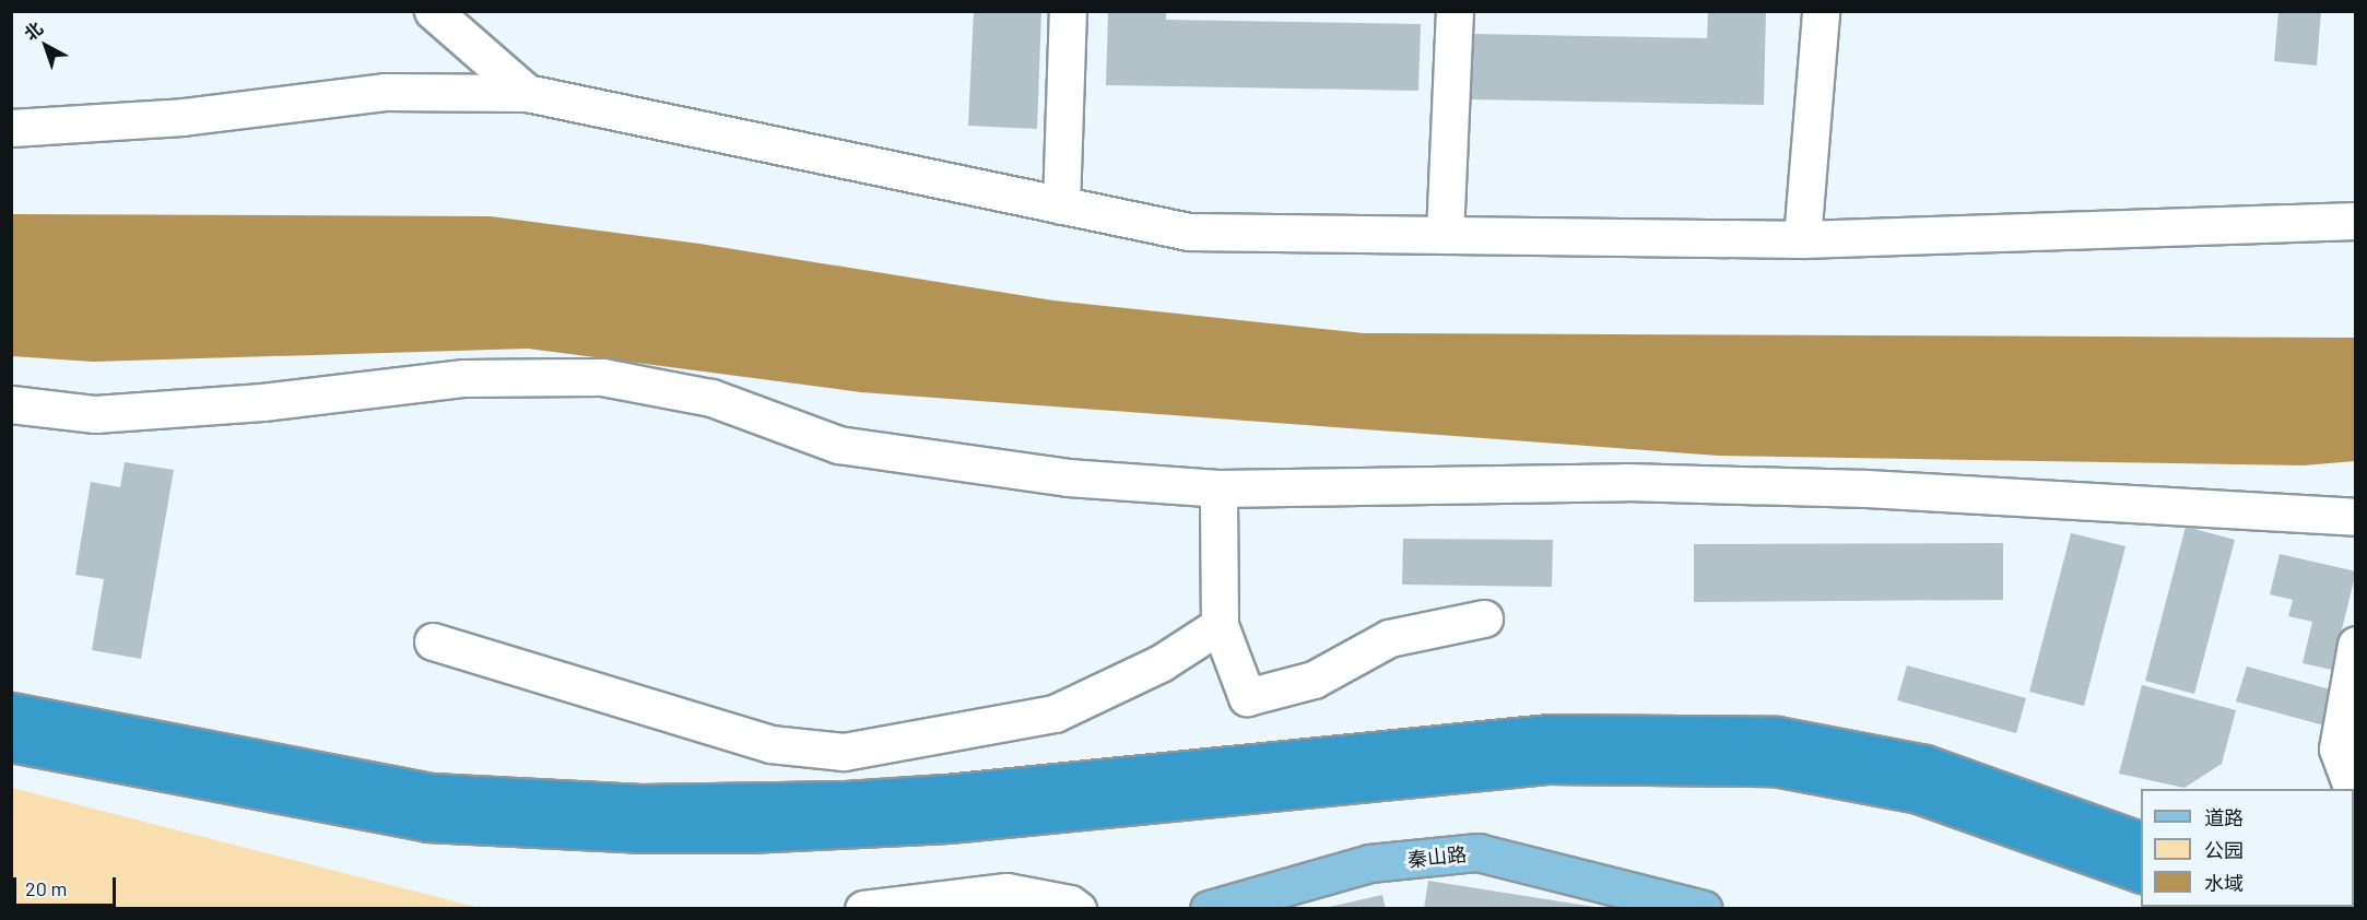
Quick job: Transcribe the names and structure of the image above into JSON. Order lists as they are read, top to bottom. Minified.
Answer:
{"streets":{"main road":["秦山路"]},"legend":["道路","公园","水域"],"scale_bar":"20 m","north":"top left"}
